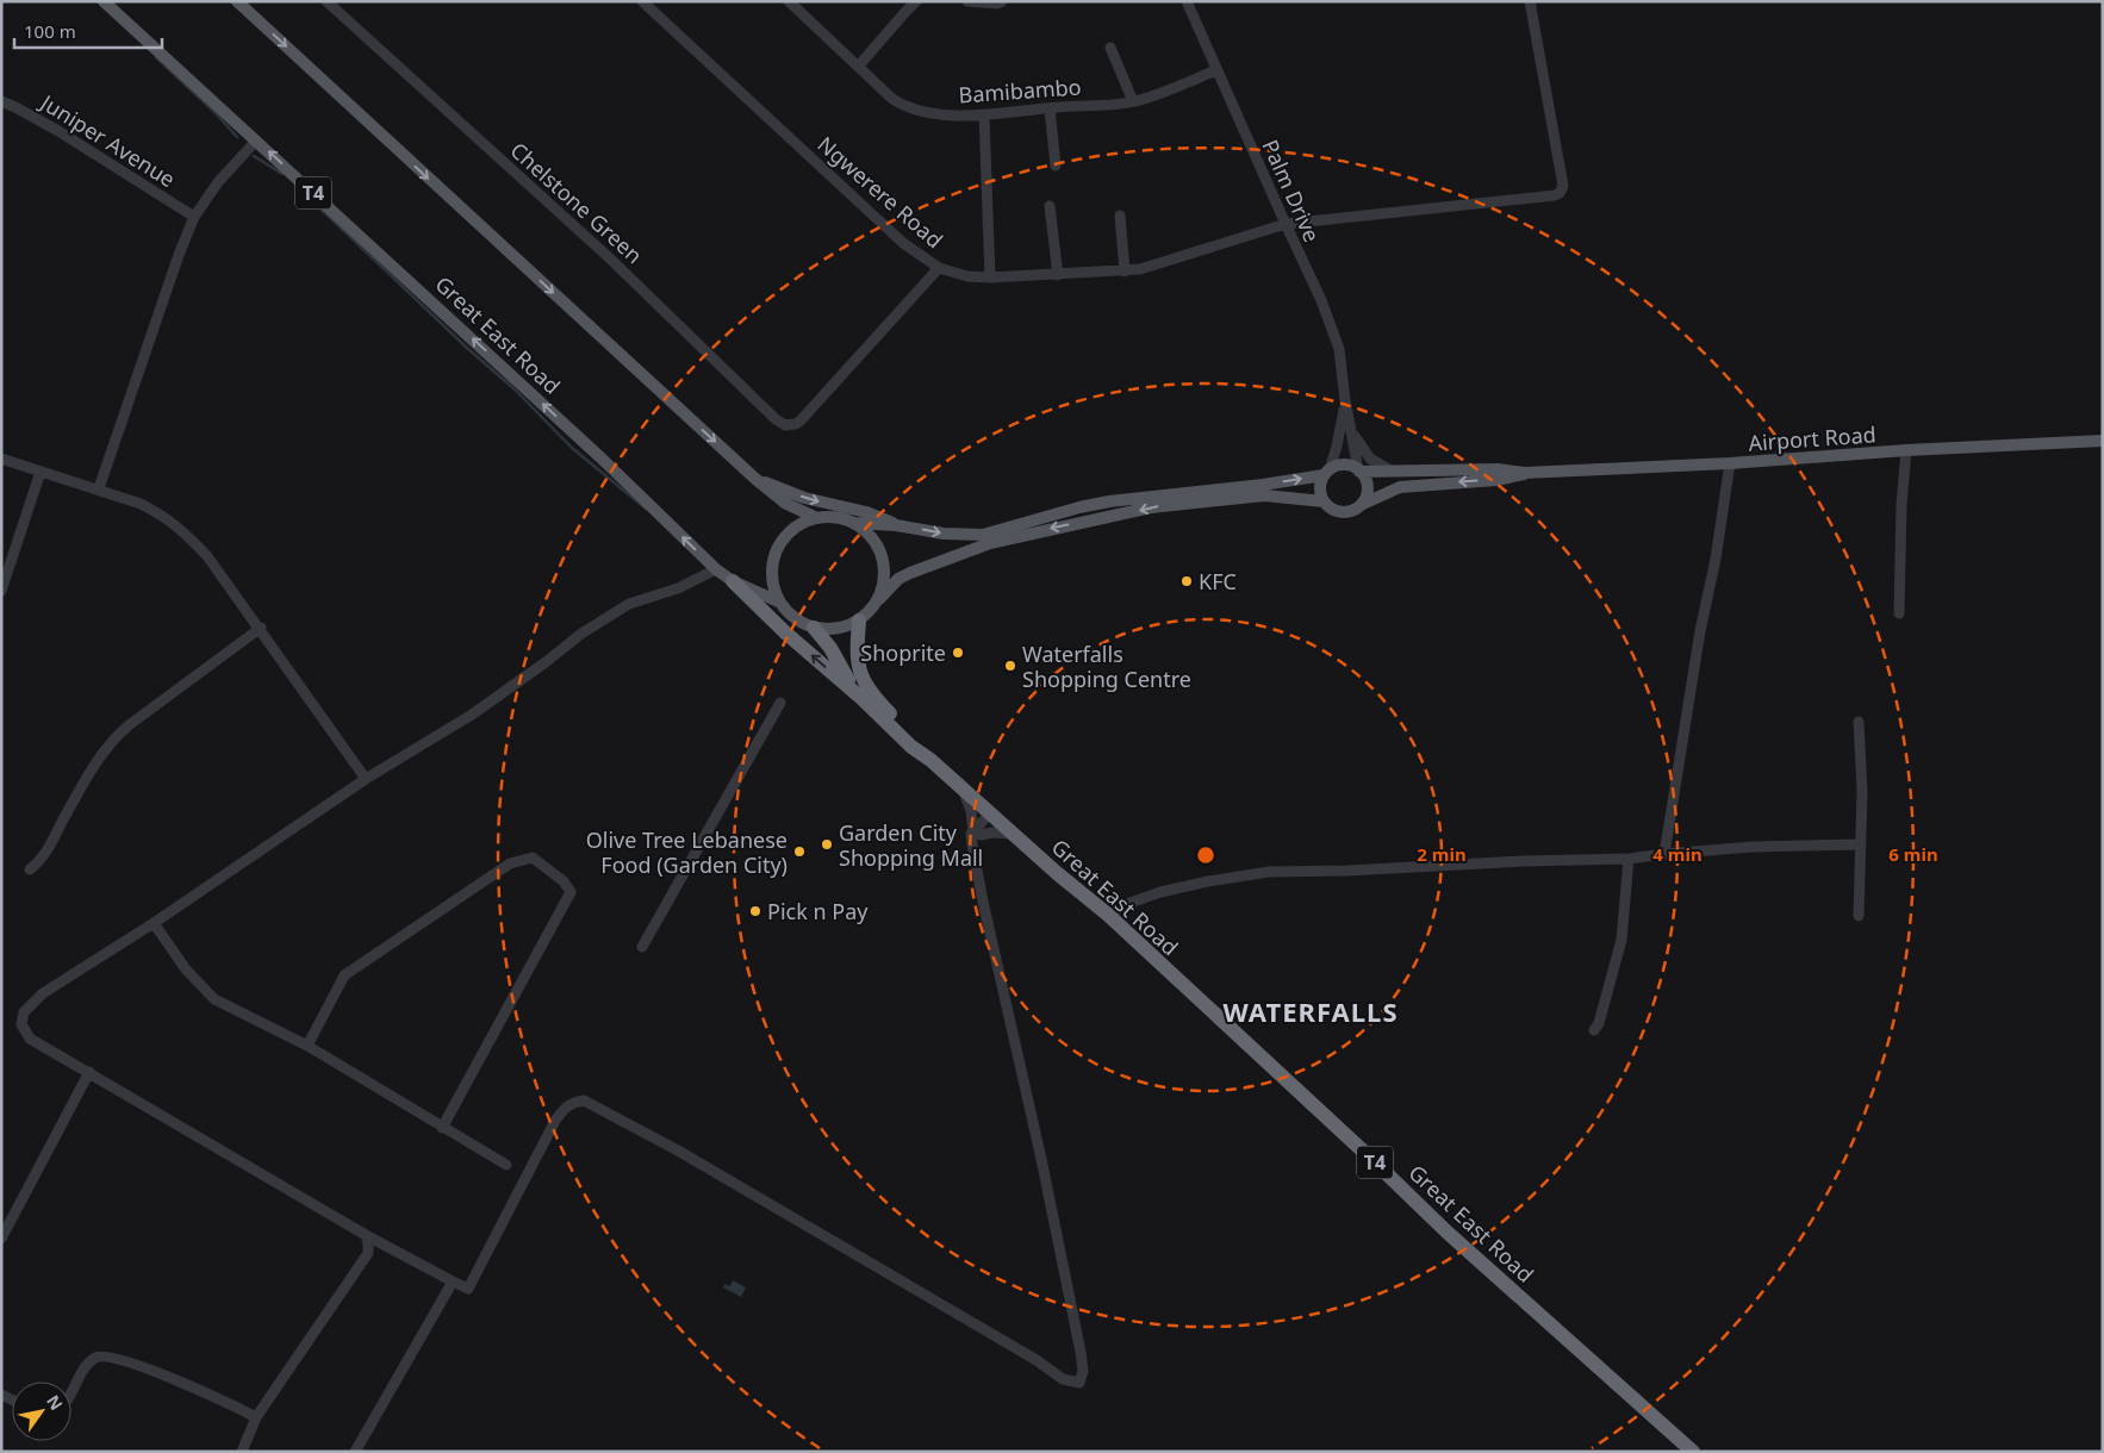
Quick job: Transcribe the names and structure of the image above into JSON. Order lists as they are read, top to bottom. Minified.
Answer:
{"streets":{"highway":["T4","Great East Road"],"main road":["Airport Road"],"street":["Bamibambo","Juniper Avenue","Palm Drive","Ngwerere Road","Chelstone Green"]},"crossings":[["Bamibambo","Palm Drive"],["Palm Drive","Ngwerere Road"],["Palm Drive","Airport Road"],["Ngwerere Road","Chelstone Green"],["T4","Great East Road"]],"districts":["WATERFALLS"],"places":["KFC","Shoprite","Waterfalls Shopping Centre","Garden City Shopping Mall","Olive Tree Lebanese Food (Garden City)","Pick n Pay"],"scale_bar":"100 m","north":"top right","rings":["2 min","4 min","6 min"]}
